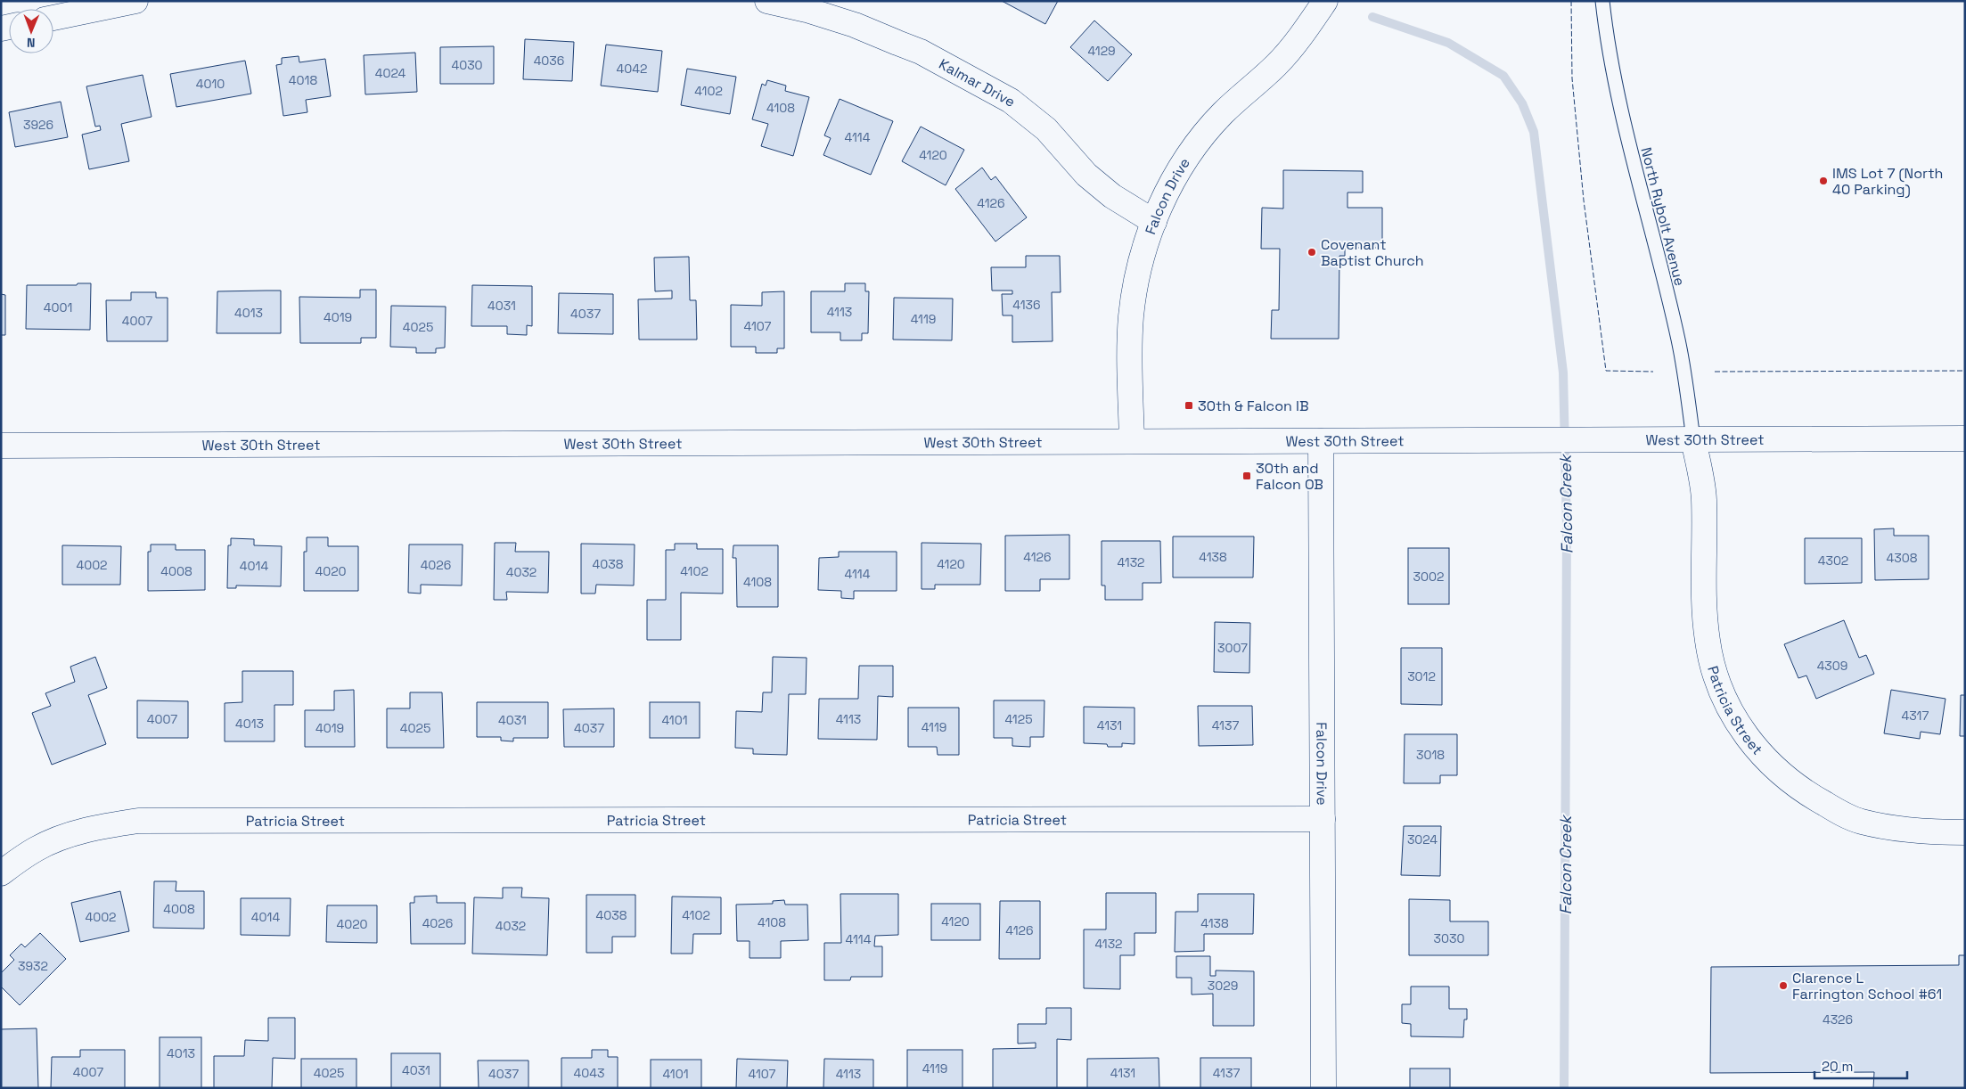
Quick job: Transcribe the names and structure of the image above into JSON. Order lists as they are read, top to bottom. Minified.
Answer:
{"streets":{"street":["Kalmar Drive","Falcon Drive","West 30th Street","Patricia Street"],"lane":["North Rybolt Avenue"]},"crossings":[["Kalmar Drive","Falcon Drive"],["Falcon Drive","West 30th Street"],["Falcon Drive","Patricia Street"],["North Rybolt Avenue","West 30th Street"],["North Rybolt Avenue","Patricia Street"],["West 30th Street","Patricia Street"]],"water":["Falcon Creek"],"places":{"other":["IMS Lot 7 (North 40 Parking)","Covenant Baptist Church","Clarence L Farrington School #61"],"transit":["30th & Falcon IB","30th and Falcon OB"]},"house_numbers":["4129","4036","4030","4042","4024","4018","4010","4102","4108","3926","4114","4120","4126","4136","4031","4001","4113","4013","4037","4019","4119","4007","4107","4025","4126","4138","4308","4302","4132","4038","4120","4002","4026","4014","4008","4020","4102","4032","4114","3002","4108","3007","4309","3012","4317","4007","4113","4125","4031","4101","4013","4131","4137","4119","4019","4025","4037","3018","3024","4008","4038","4102","4002","4014","4120","4108","4026","4138","4020","4032","4126","3030","4114","4132","3932","3029","4326","4013","4119","4031","4007","4025","4043","4131","4137","4037","4101","4107","4113"],"scale_bar":"20 m","north":"bottom"}
